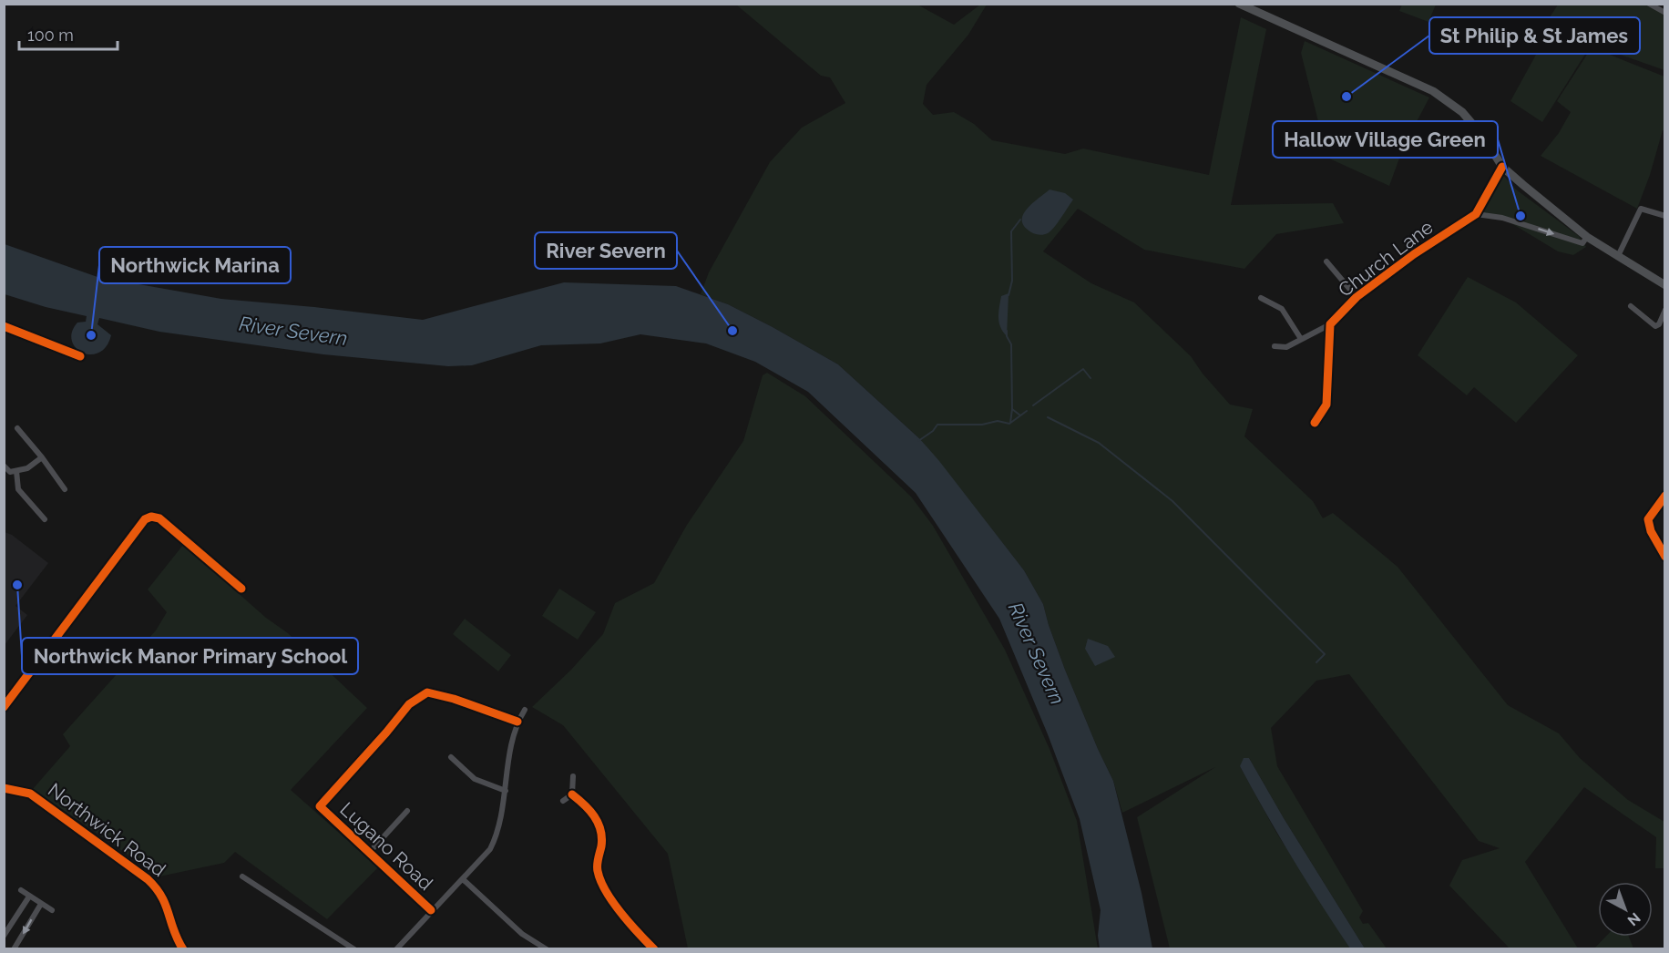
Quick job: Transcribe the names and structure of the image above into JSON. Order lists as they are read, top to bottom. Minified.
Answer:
{"streets":{"street":["Church Lane","Northwick Road","Lugano Road"]},"water":["River Severn"],"places":["St Philip & St James","Hallow Village Green","River Severn","Northwick Marina","Northwick Manor Primary School"],"scale_bar":"100 m","north":"bottom right"}
